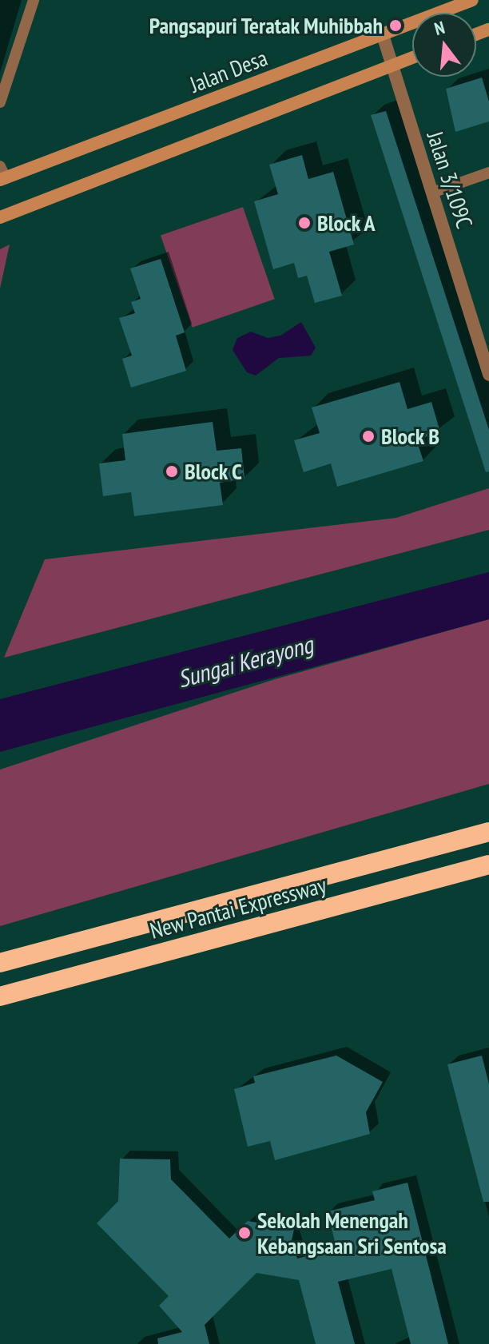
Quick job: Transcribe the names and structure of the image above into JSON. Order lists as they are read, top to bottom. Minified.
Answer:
{"streets":{"highway":["New Pantai Expressway"],"main road":["Jalan Desa"],"street":["Jalan 3/109C"]},"crossings":[["Jalan Desa","Jalan 3/109C"]],"water":["Sungai Kerayong"],"places":["Pangsapuri Teratak Muhibbah","Block A","Block B","Block C","Sekolah Menengah Kebangsaan Sri Sentosa"],"north":"top"}
